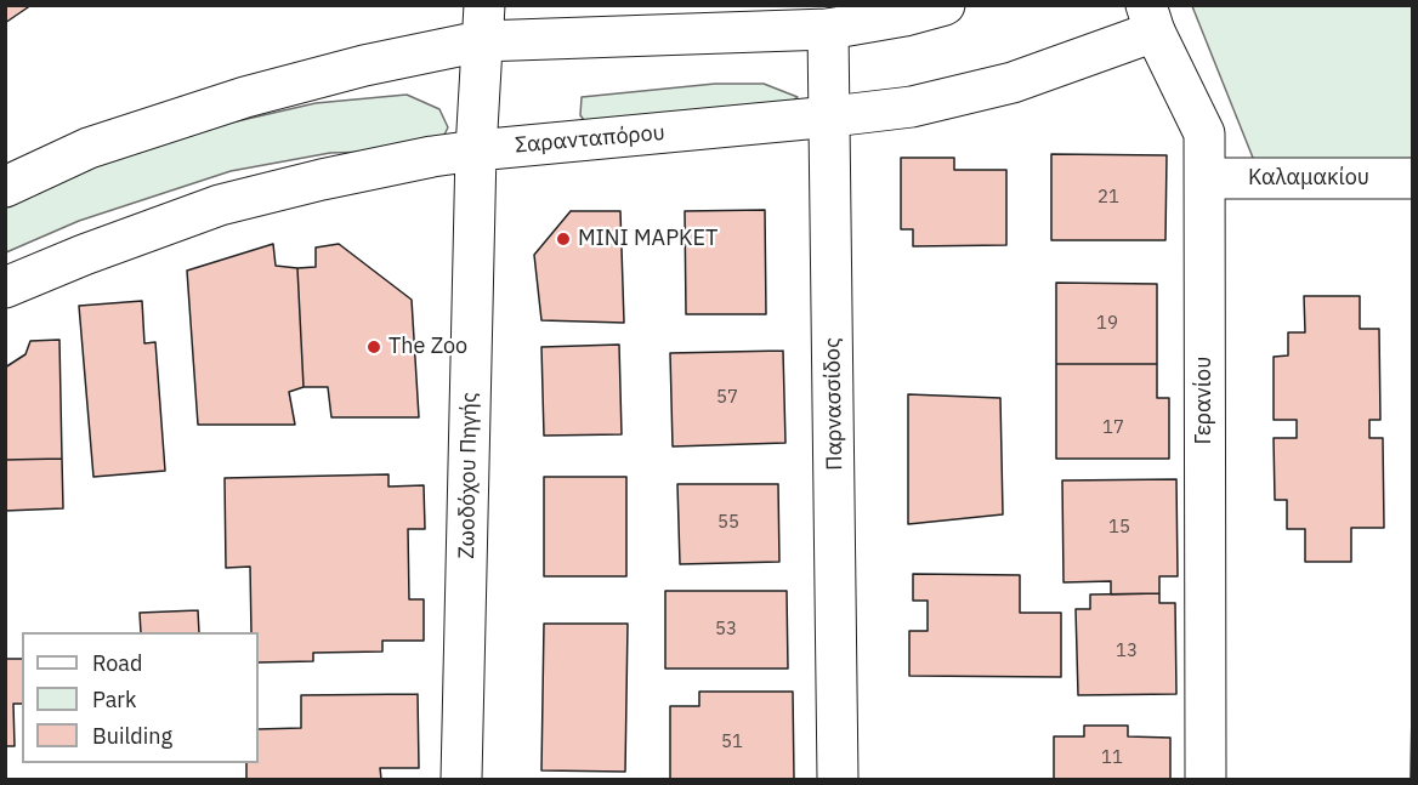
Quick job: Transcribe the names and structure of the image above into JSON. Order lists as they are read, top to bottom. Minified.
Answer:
{"streets":{"street":["Σαρανταπόρου","Καλαμακίου","Γερανίου","Παρνασσίδος","Ζωοδόχου Πηγής"]},"crossings":[["Σαρανταπόρου","Γερανίου"],["Σαρανταπόρου","Παρνασσίδος"],["Σαρανταπόρου","Ζωοδόχου Πηγής"],["Καλαμακίου","Γερανίου"]],"places":["ΜΙΝΙ ΜΑΡΚΕΤ","The Zoo"],"house_numbers":["21","19","57","17","55","15","53","13","51","11"],"legend":["Road","Park","Building"]}
